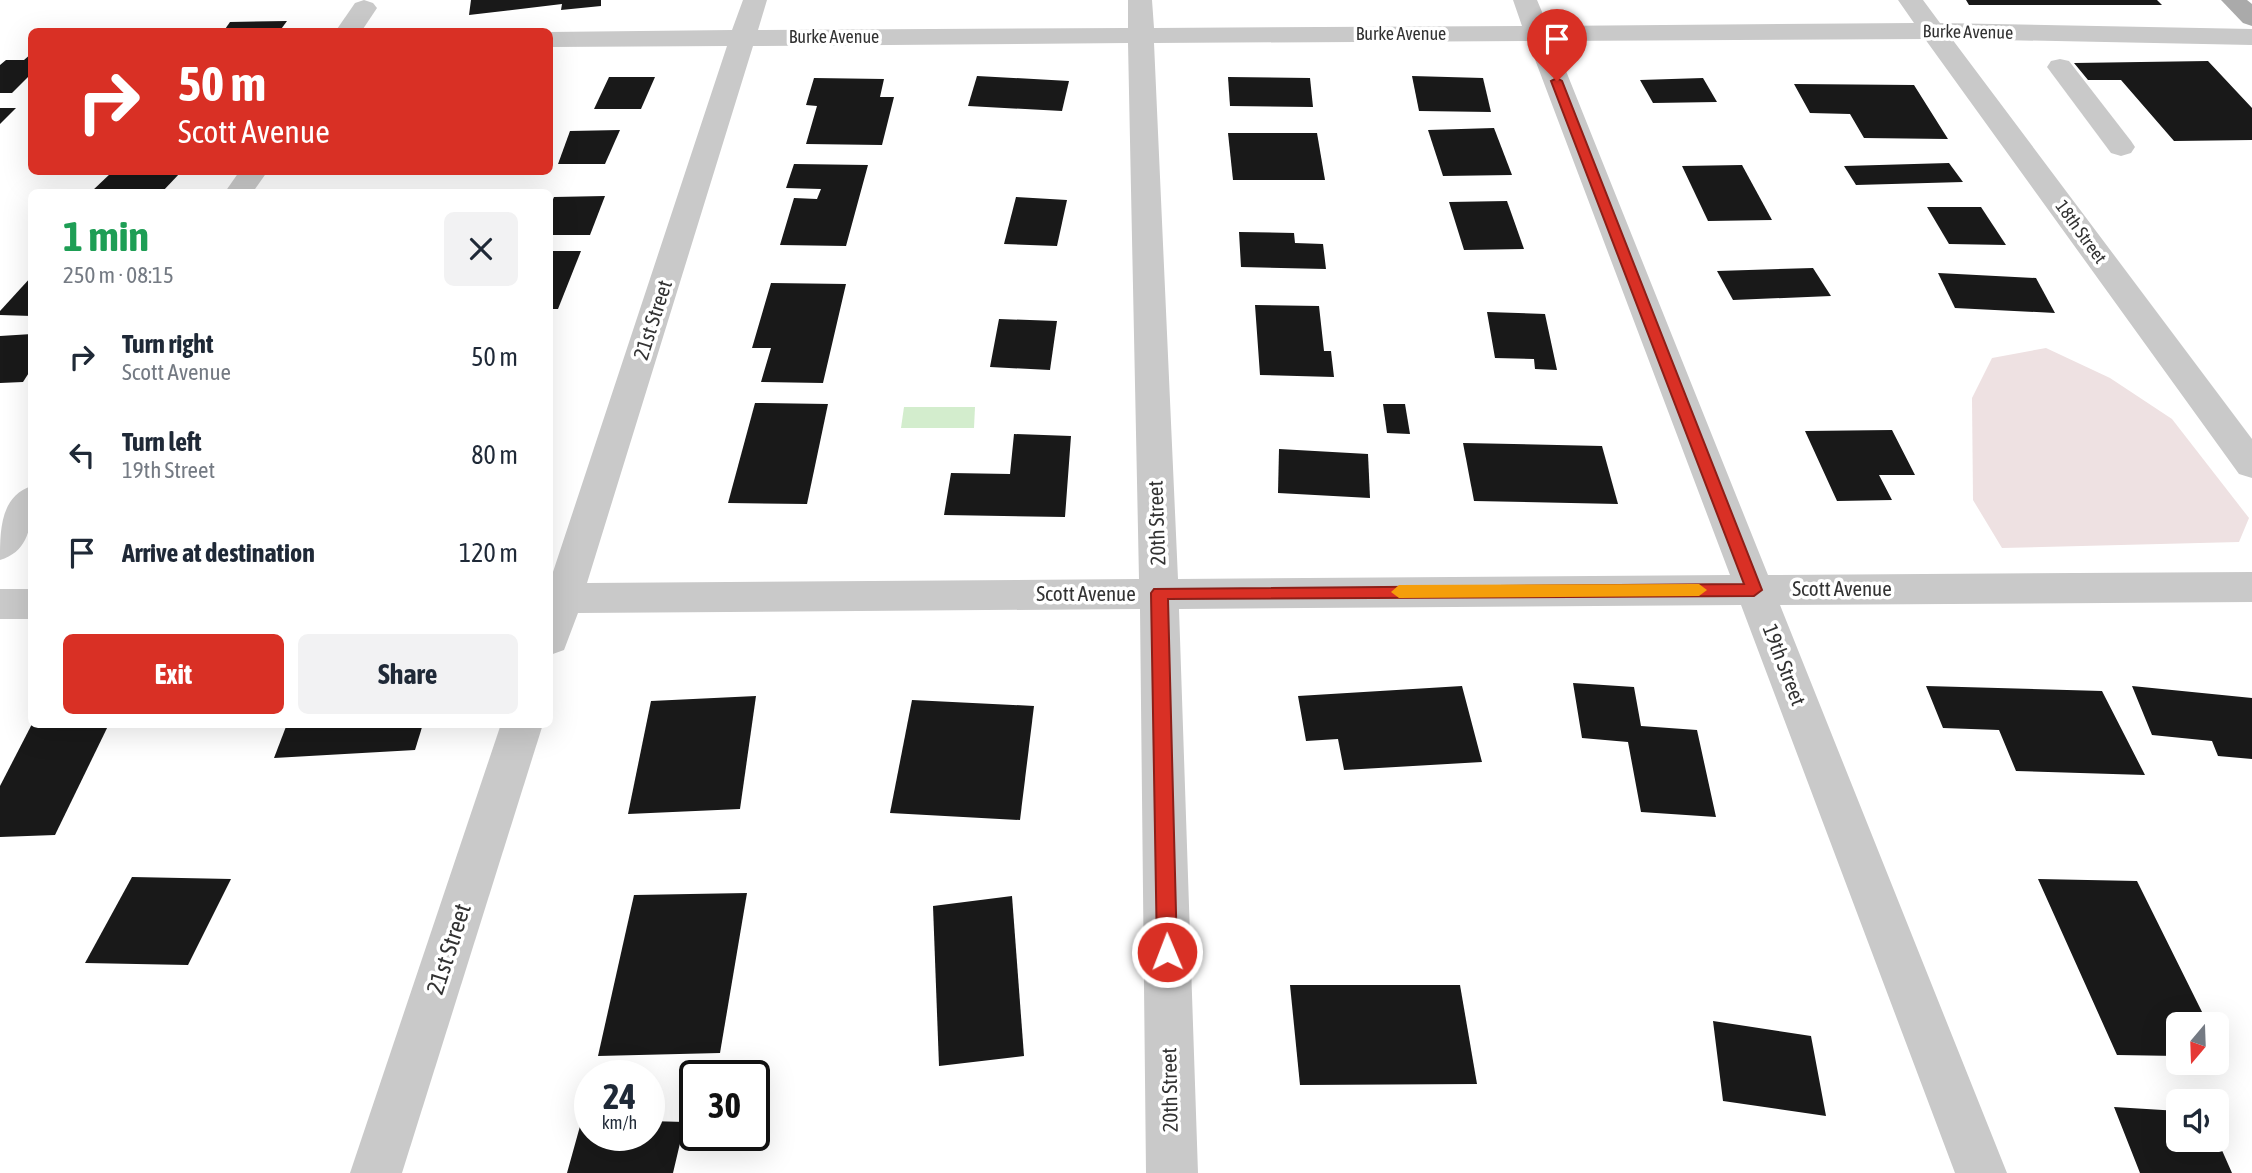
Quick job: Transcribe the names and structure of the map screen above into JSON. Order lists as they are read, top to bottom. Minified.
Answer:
{"streets":{"street":["Burke Avenue","18th Street","21st Street","20th Street","Scott Avenue","19th Street"]},"crossings":[["Burke Avenue","18th Street"],["Burke Avenue","21st Street"],["Burke Avenue","20th Street"],["Burke Avenue","19th Street"],["21st Street","Scott Avenue"],["20th Street","Scott Avenue"],["Scott Avenue","19th Street"]],"north":"bottom","page":{"turn":["50 m","Scott Avenue"],"heading":["1 min","250 m · 08:15"],"list":[{"name":"Turn right","note":"Scott Avenue","value":"50 m"},{"name":"Turn left","note":"19th Street","value":"80 m"},{"name":"Arrive at destination","value":"120 m"}],"buttons":["Exit","Share"],"speed":"24 km/h","limit":"30"}}
